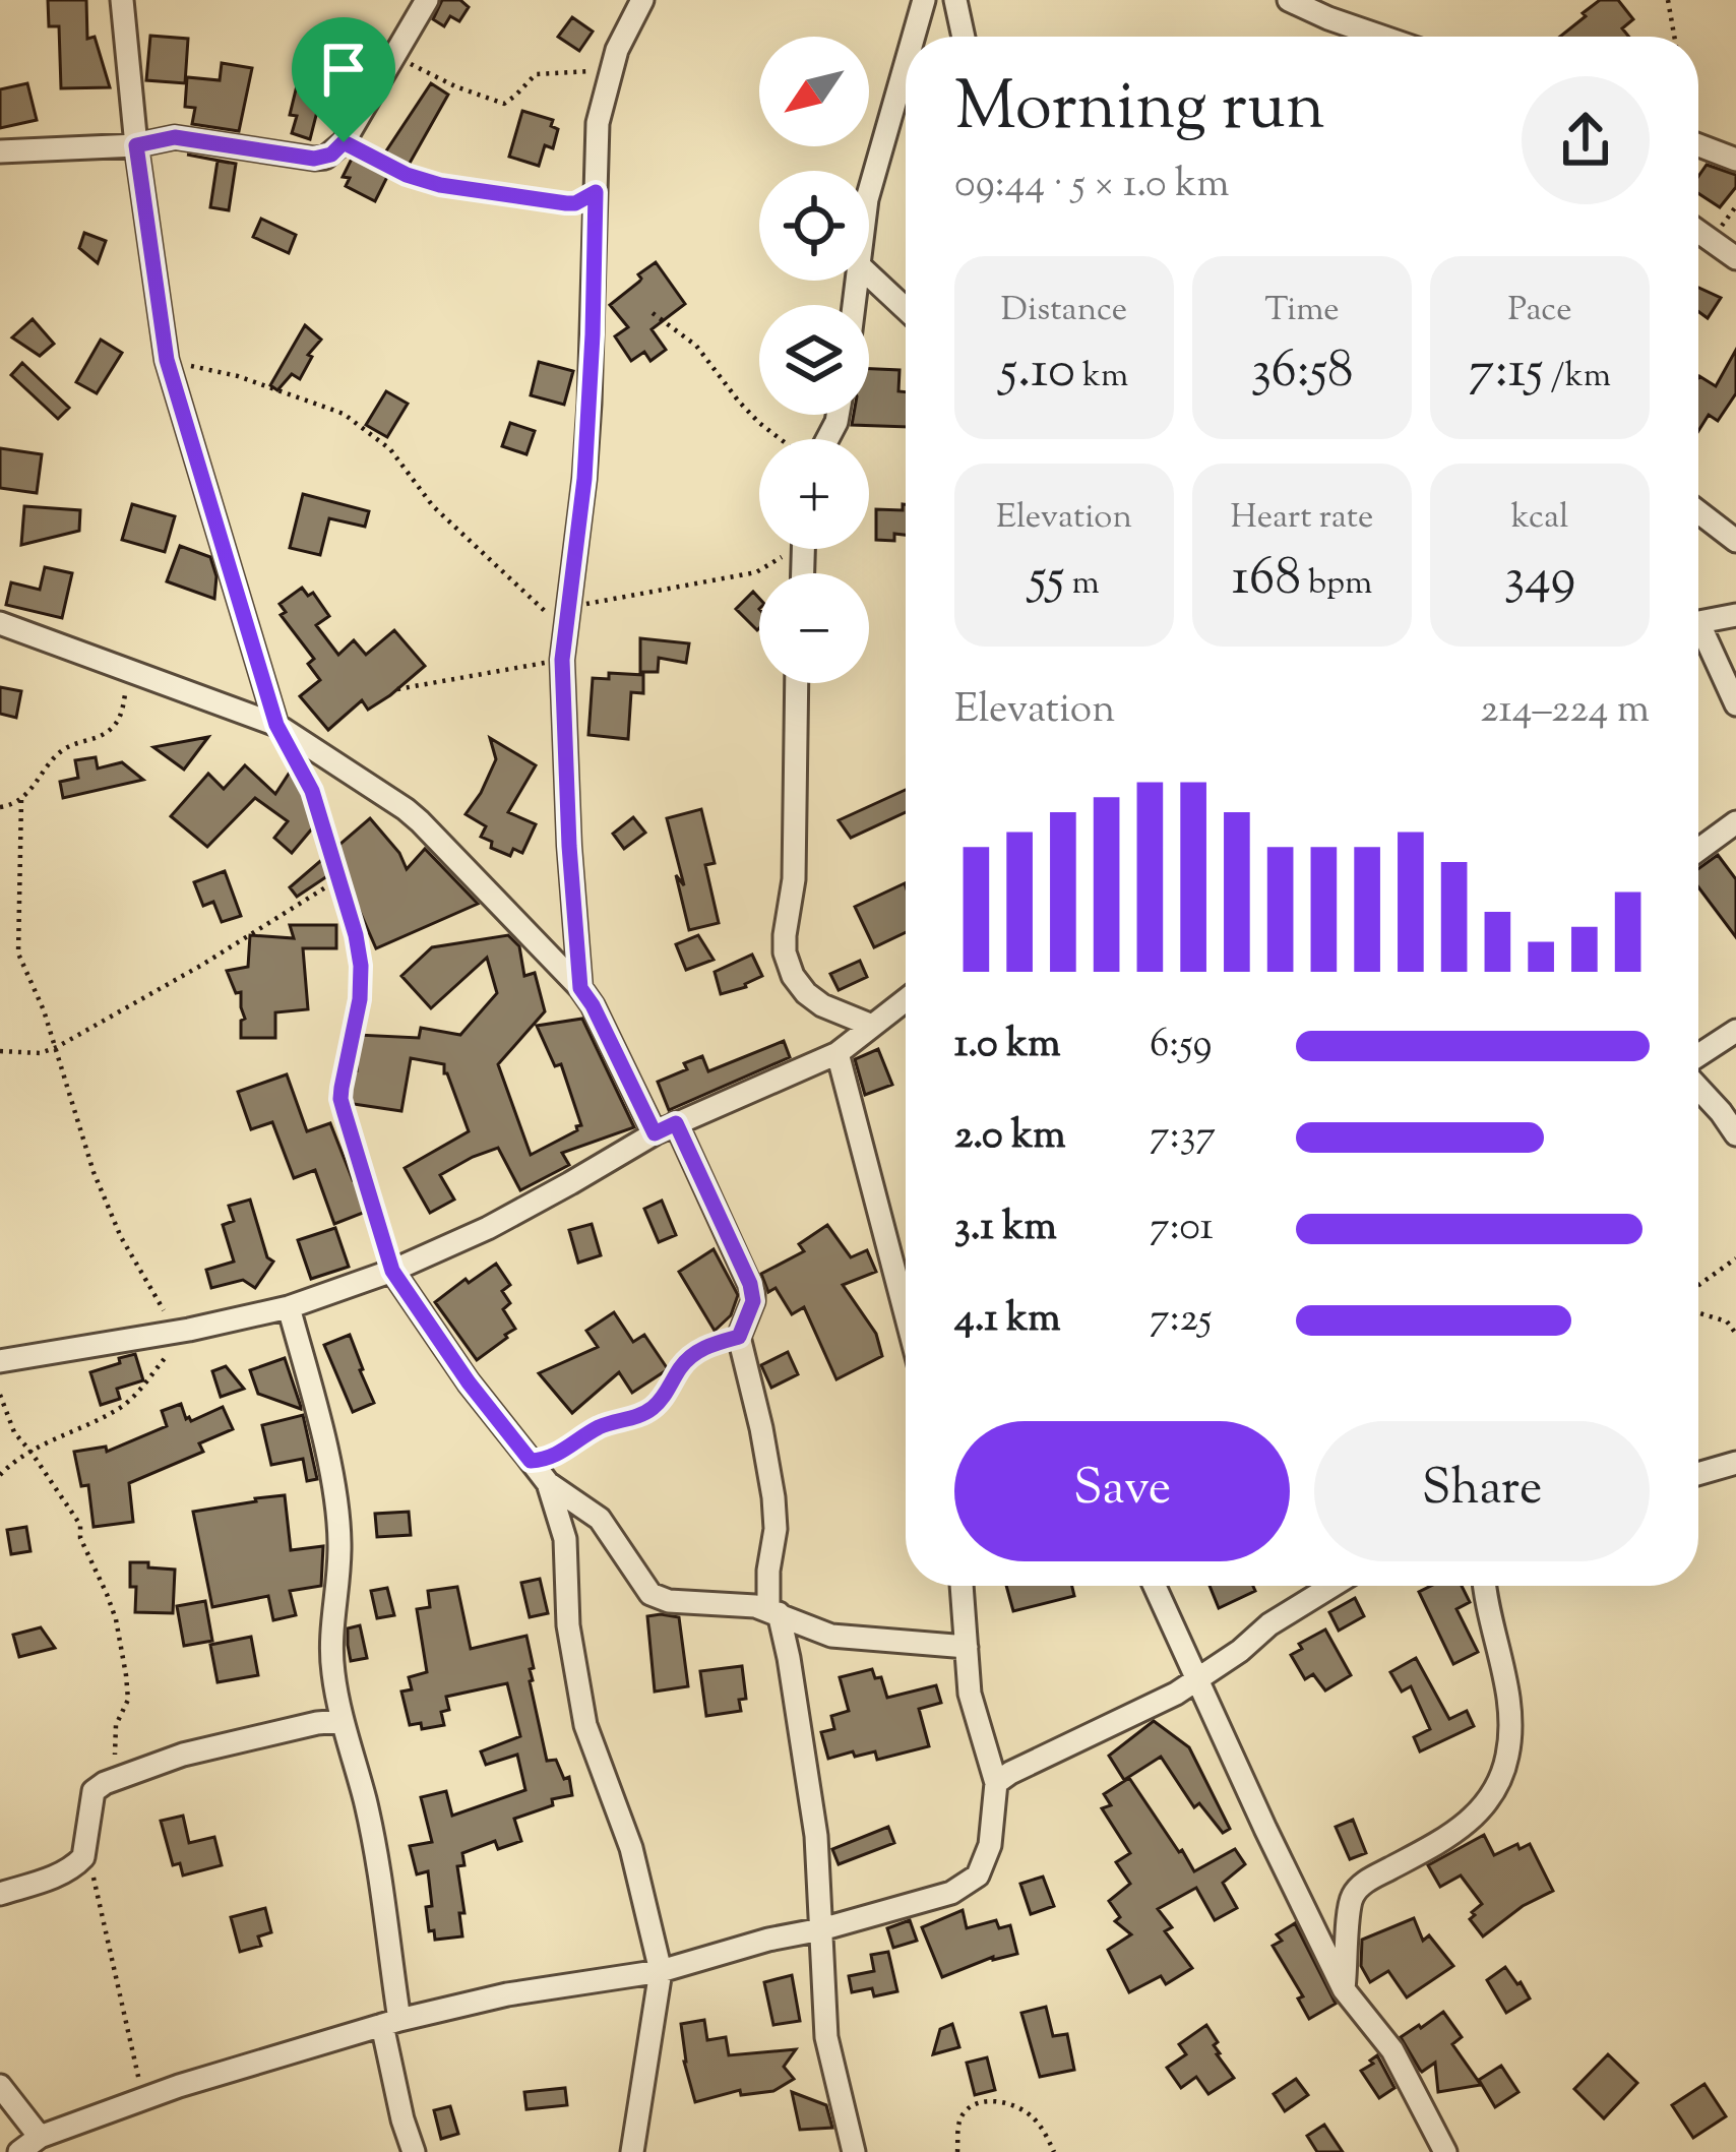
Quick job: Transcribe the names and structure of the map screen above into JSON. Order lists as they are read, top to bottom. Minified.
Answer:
{"north":"bottom left","page":{"map_buttons":["+","−"],"heading":["Morning run","09:44 · 5 × 1.0 km"],"stats":[["Distance","5.10 km"],["Time","36:58"],["Pace","7:15 /km"],["Elevation","55 m"],["Heart rate","168 bpm"],["kcal","349"]],"chart":["Elevation","214–224 m"],"list":[{"name":"1.0 km","note":"6:59"},{"name":"2.0 km","note":"7:37"},{"name":"3.1 km","note":"7:01"},{"name":"4.1 km","note":"7:25"}],"buttons":["Save","Share"]}}
